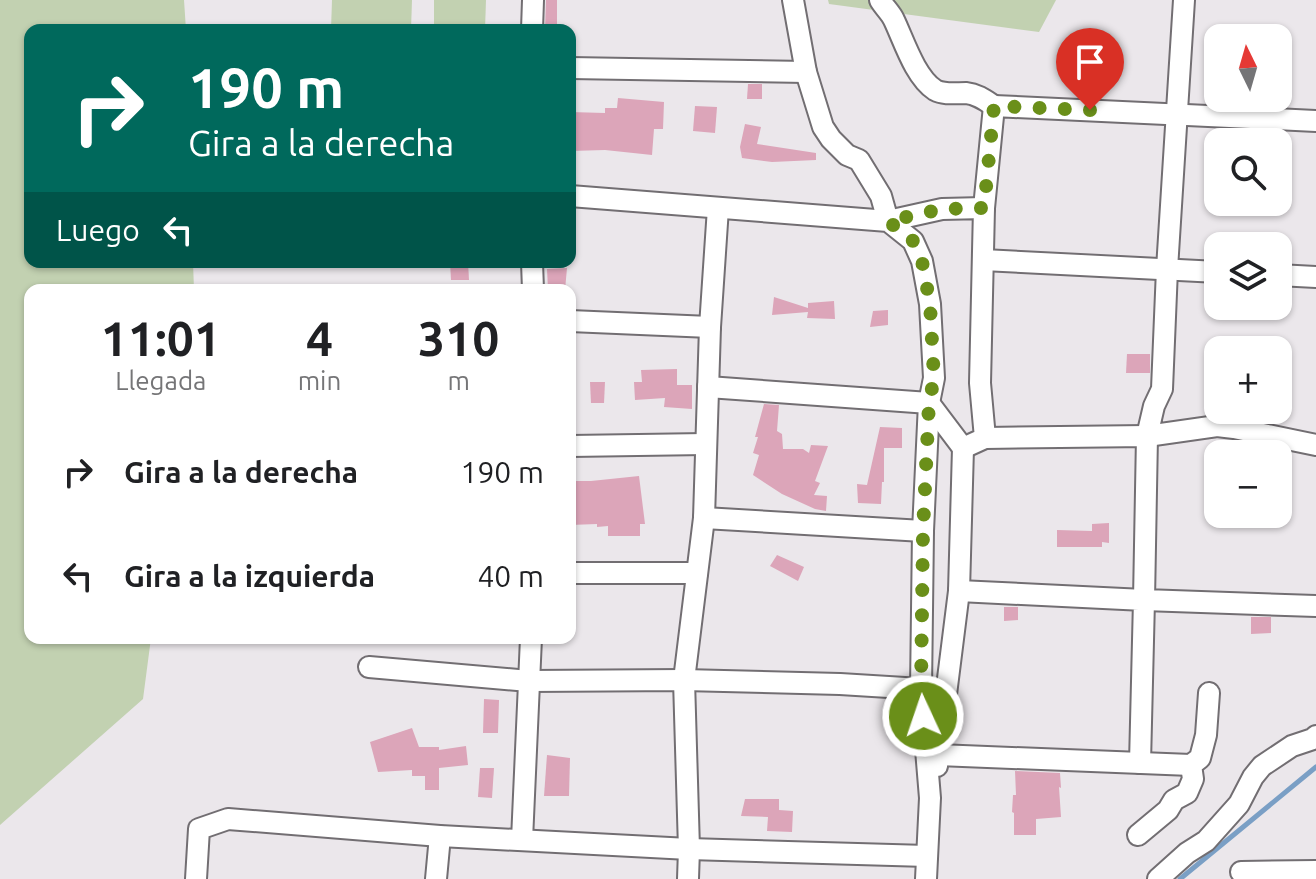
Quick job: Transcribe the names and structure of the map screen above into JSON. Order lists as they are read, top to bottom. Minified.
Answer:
{"north":"top","page":{"map_buttons":["+","−"],"turn":["190 m","Gira a la derecha"],"then":"Luego","eta":["11:01","Llegada","4","min","310","m"],"list":[{"name":"Gira a la derecha","value":"190 m"},{"name":"Gira a la izquierda","value":"40 m"}]}}
